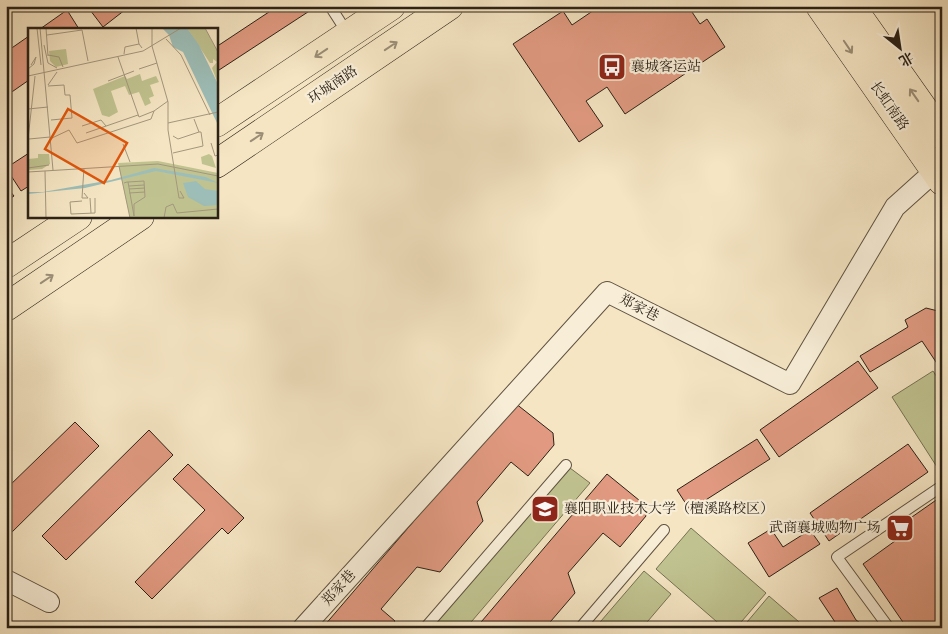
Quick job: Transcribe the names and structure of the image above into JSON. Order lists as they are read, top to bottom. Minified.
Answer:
{"streets":{"highway":["环城南路","长虹南路"],"street":["郑家巷"]},"crossings":[["长虹南路","郑家巷"]],"places":{"bus stop":["襄城客运站"],"school or university":["襄阳职业技术大学（檀溪路校区）"],"supermarket":["武商襄城购物广场"]},"north":"bottom right"}
